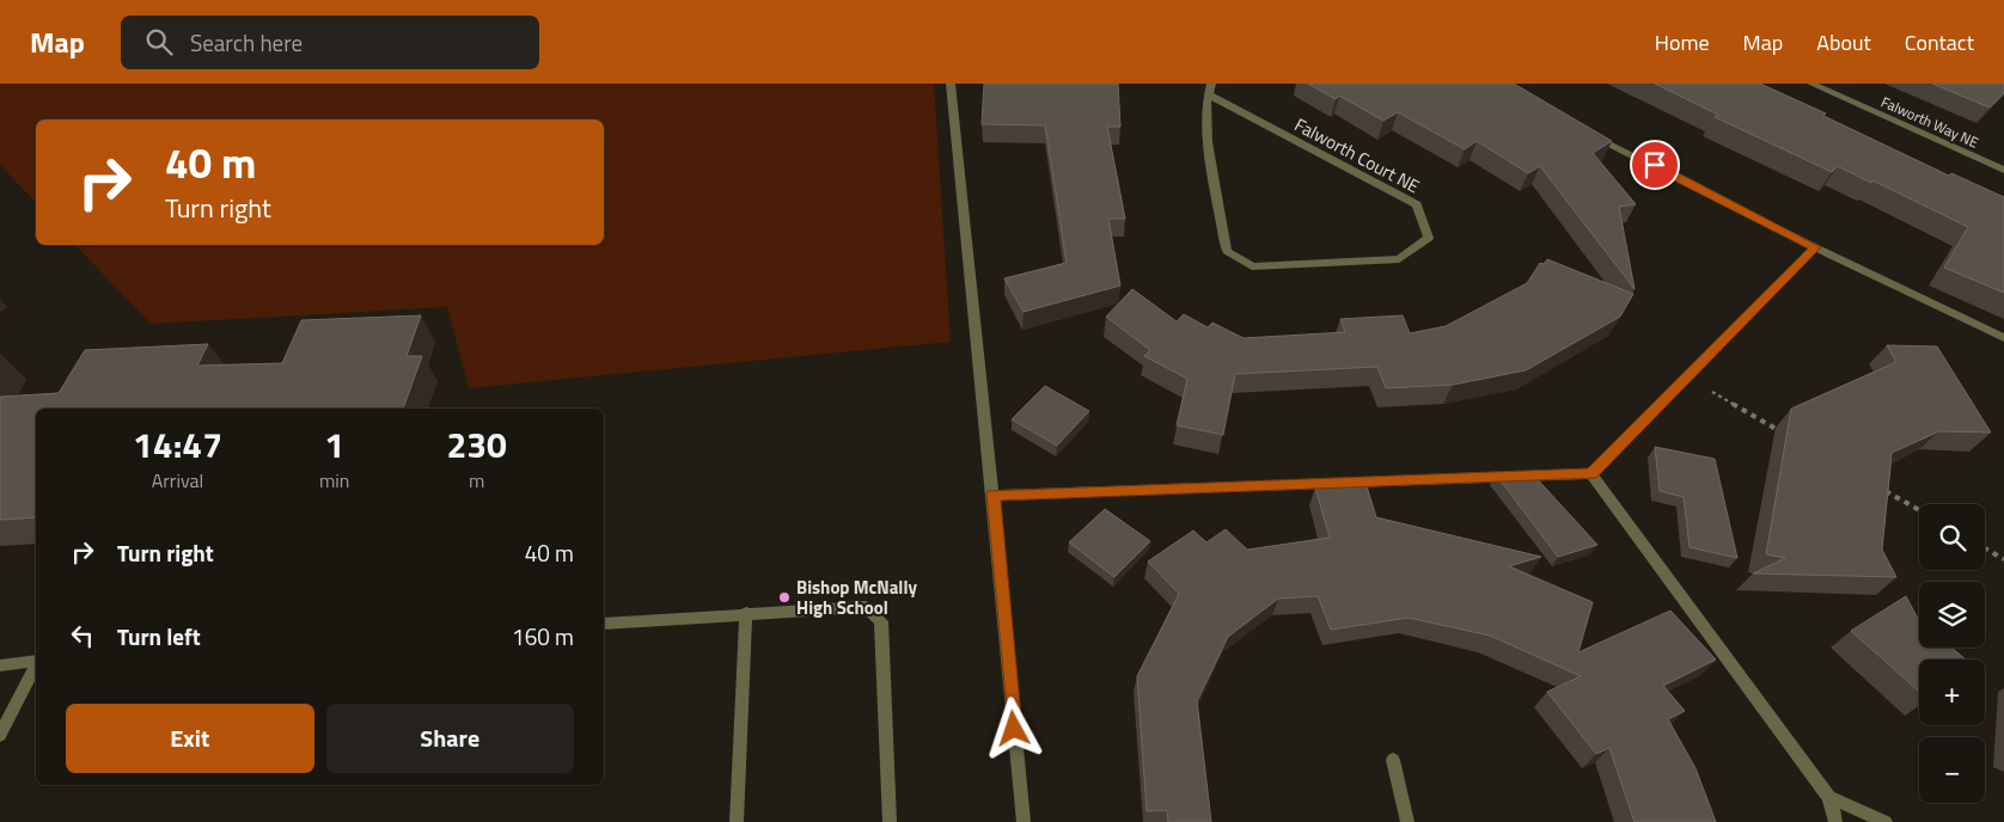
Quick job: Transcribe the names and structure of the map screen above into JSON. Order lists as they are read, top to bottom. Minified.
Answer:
{"streets":{"street":["Falworth Way NE","Falworth Court NE"]},"places":["Bishop McNally High School"],"page":{"header":"Map","search":"Search here","nav":["Home","Map","About","Contact"],"turn":["40 m","Turn right"],"eta":["14:47","Arrival","1","min","230","m"],"map_buttons":["+","−"],"list":[{"name":"Turn right","value":"40 m"},{"name":"Turn left","value":"160 m"}],"buttons":["Exit","Share"]}}
